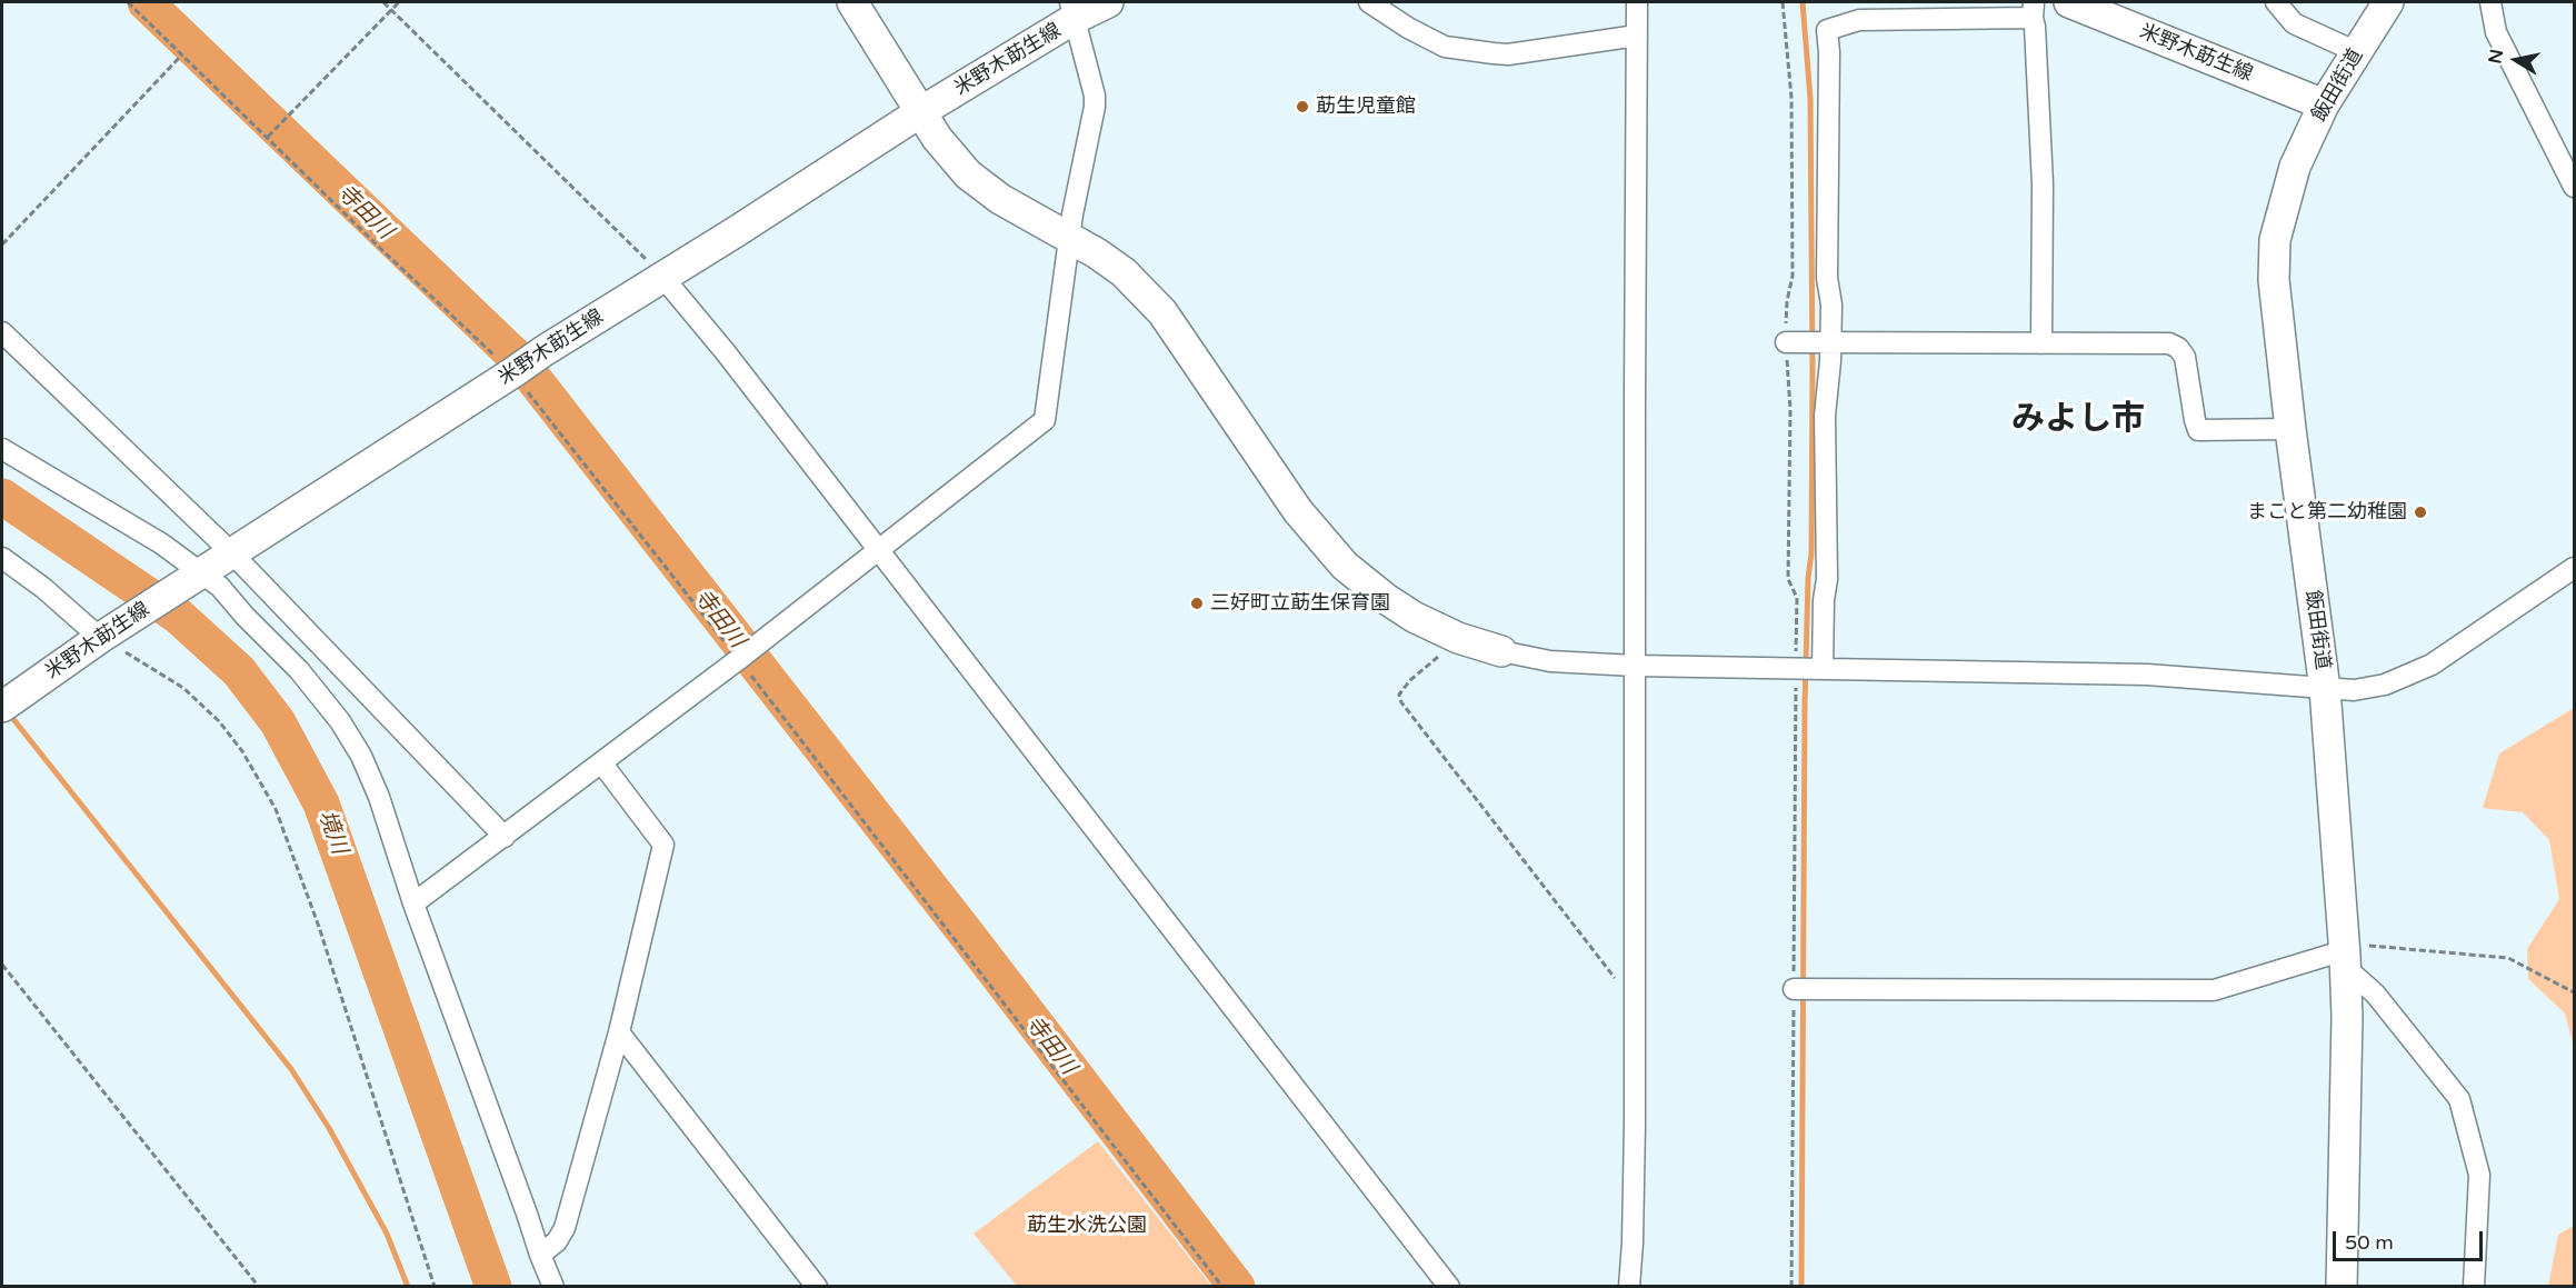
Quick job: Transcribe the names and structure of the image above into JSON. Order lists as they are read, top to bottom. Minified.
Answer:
{"streets":{"main road":["米野木莇生線","飯田街道"]},"crossings":[["米野木莇生線","飯田街道"]],"districts":["みよし市"],"water":["寺田川","境川"],"parks":["莇生水洗公園"],"places":["莇生児童館","まこと第二幼稚園","三好町立莇生保育園"],"scale_bar":"50 m","north":"left"}
